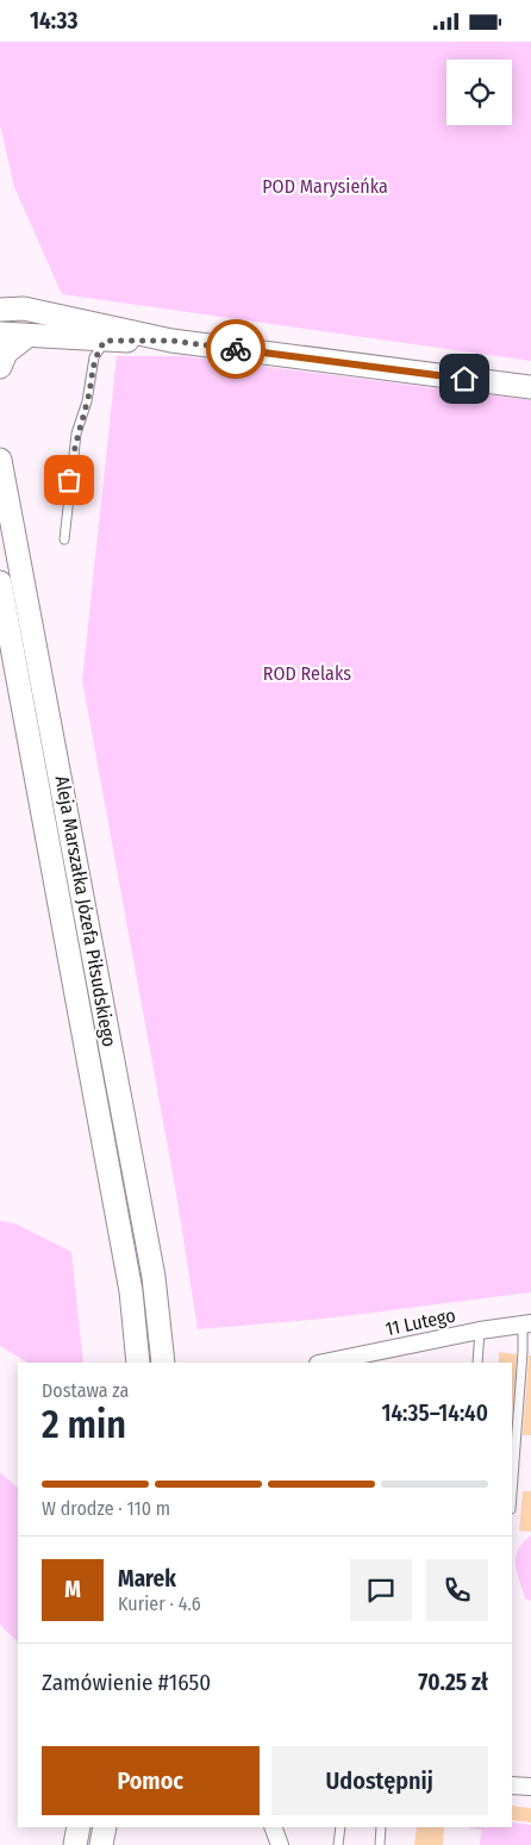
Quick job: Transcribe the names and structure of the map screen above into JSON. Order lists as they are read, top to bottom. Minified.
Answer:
{"streets":{"main road":["Aleja Marszałka Józefa Piłsudskiego"],"street":["11 Lutego"]},"parks":["POD Marysieńka","ROD Relaks"],"page":{"status":"14:33","heading":["2 min","Dostawa za","14:35–14:40"],"panel":["Marek","Kurier · 4.6","Zamówienie #1650","70.25 zł"],"bar":"W drodze · 110 m","round":"M","buttons":["Pomoc","Udostępnij"]}}
